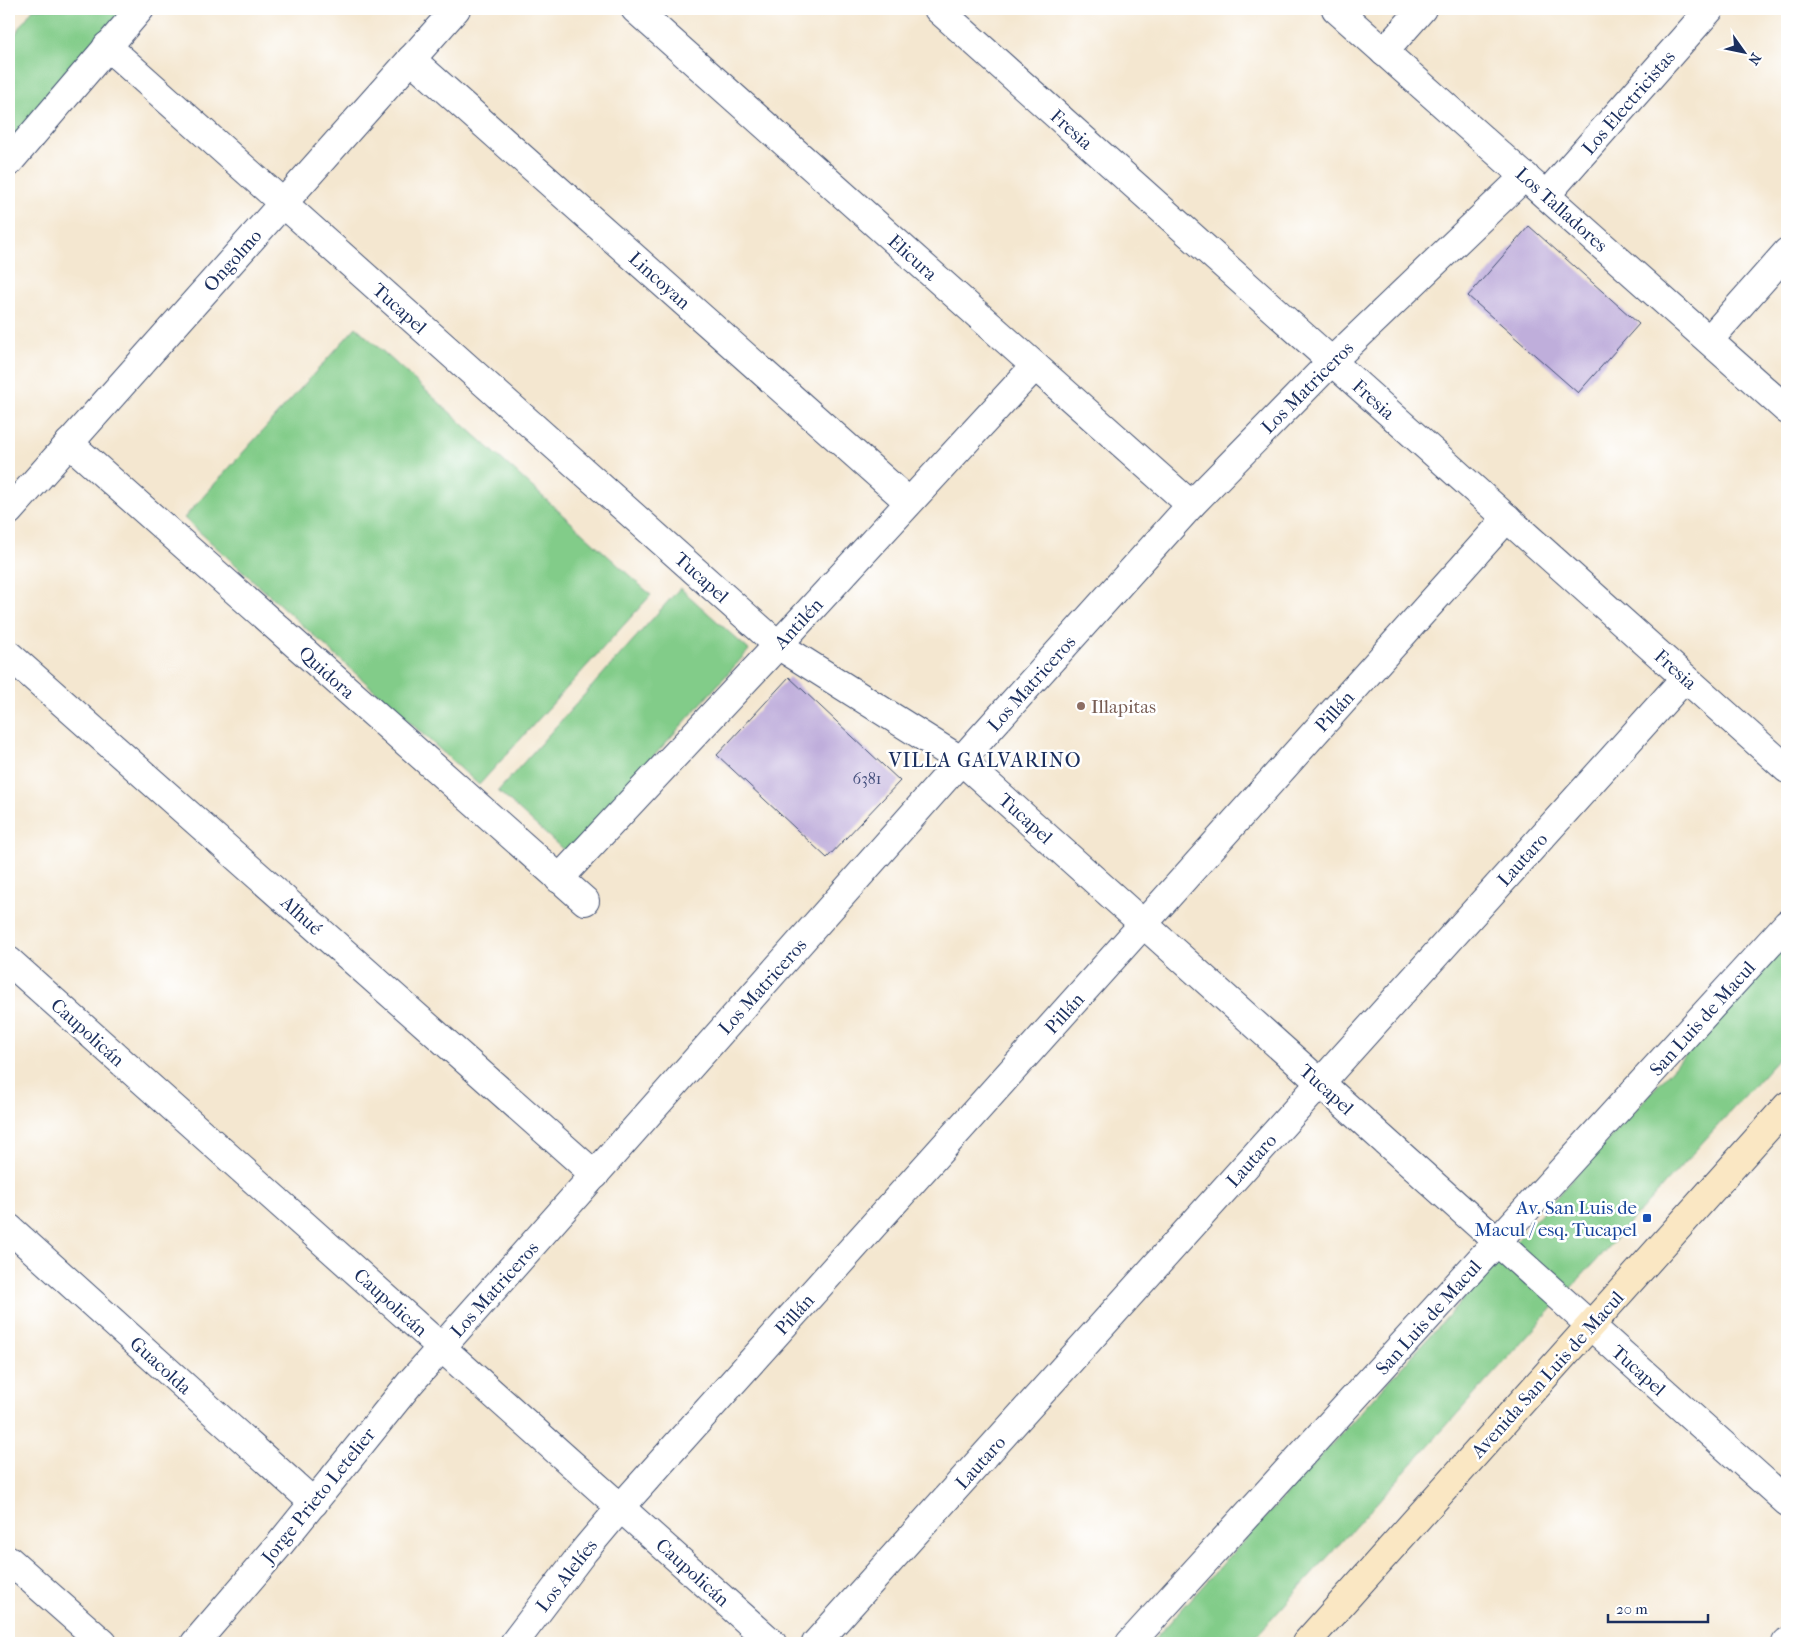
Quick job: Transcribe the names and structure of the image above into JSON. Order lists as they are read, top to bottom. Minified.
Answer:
{"streets":{"street":["Los Electricistas","Fresia","Los Talladores","Elicura","Ongolmo","Lincoyan","Tucapel","Los Matriceros","Antilén","Quidora","Pillán","Lautaro","Alhué","San Luis de Macul","Caupolicán","Guacolda","Avenida San Luis de Macul","Jorge Prieto Letelier","Los Alelíes"]},"crossings":[["Los Electricistas","Los Talladores"],["Fresia","Los Matriceros"],["Fresia","Pillán"],["Fresia","Lautaro"],["Los Talladores","Los Matriceros"],["Elicura","Los Matriceros"],["Elicura","Antilén"],["Ongolmo","Lincoyan"],["Ongolmo","Tucapel"],["Ongolmo","Quidora"],["Lincoyan","Antilén"],["Tucapel","Los Matriceros"],["Tucapel","Antilén"],["Tucapel","Pillán"],["Tucapel","Lautaro"],["Tucapel","San Luis de Macul"],["Tucapel","Avenida San Luis de Macul"],["Los Matriceros","Alhué"],["Los Matriceros","Caupolicán"],["Los Matriceros","Jorge Prieto Letelier"],["Antilén","Quidora"],["Pillán","Caupolicán"],["Pillán","Los Alelíes"],["Caupolicán","Jorge Prieto Letelier"],["Caupolicán","Los Alelíes"],["Guacolda","Jorge Prieto Letelier"]],"districts":["VILLA GALVARINO"],"places":{"other":["Illapitas"],"transit":["Av. San Luis de Macul / esq. Tucapel"]},"house_numbers":["6381"],"scale_bar":"20 m","north":"bottom right"}
